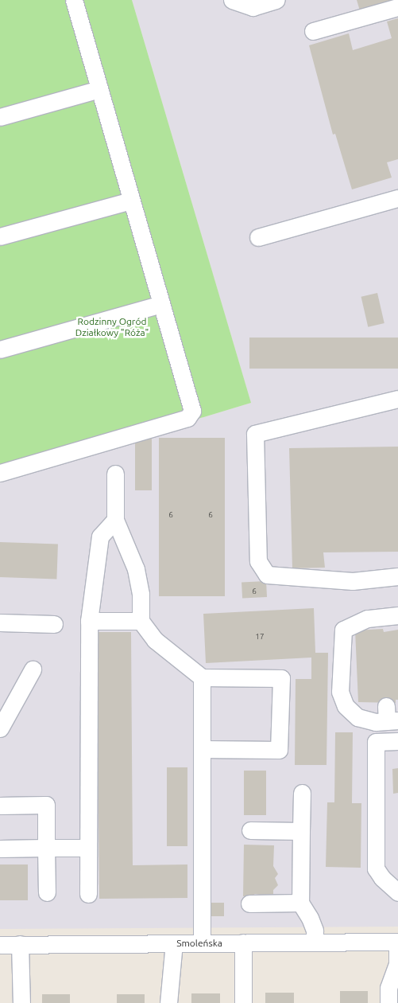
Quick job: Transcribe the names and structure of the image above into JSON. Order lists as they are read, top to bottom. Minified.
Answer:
{"streets":{"street":["Smoleńska"]},"parks":["Rodzinny Ogród Działkowy \"Róża\""],"house_numbers":["6","6","6","17"]}
